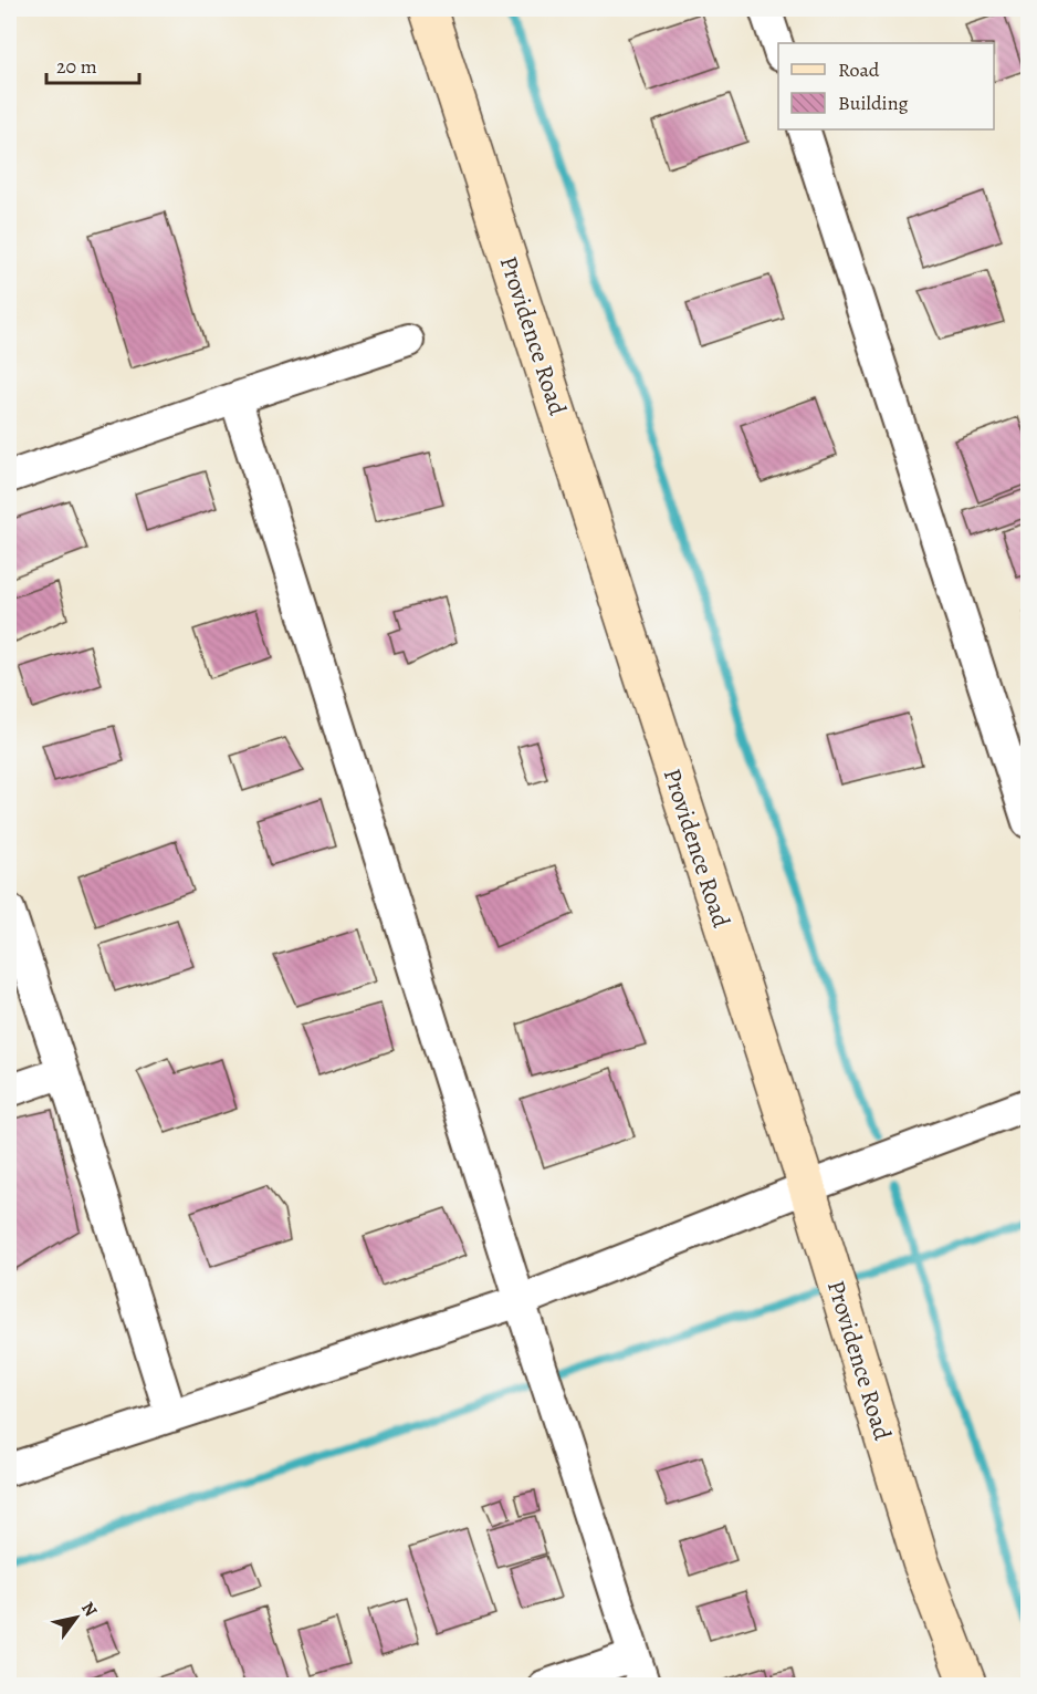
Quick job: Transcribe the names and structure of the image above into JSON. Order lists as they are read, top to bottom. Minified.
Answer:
{"streets":{"street":["Providence Road"]},"legend":["Road","Building"],"scale_bar":"20 m","north":"top right"}
